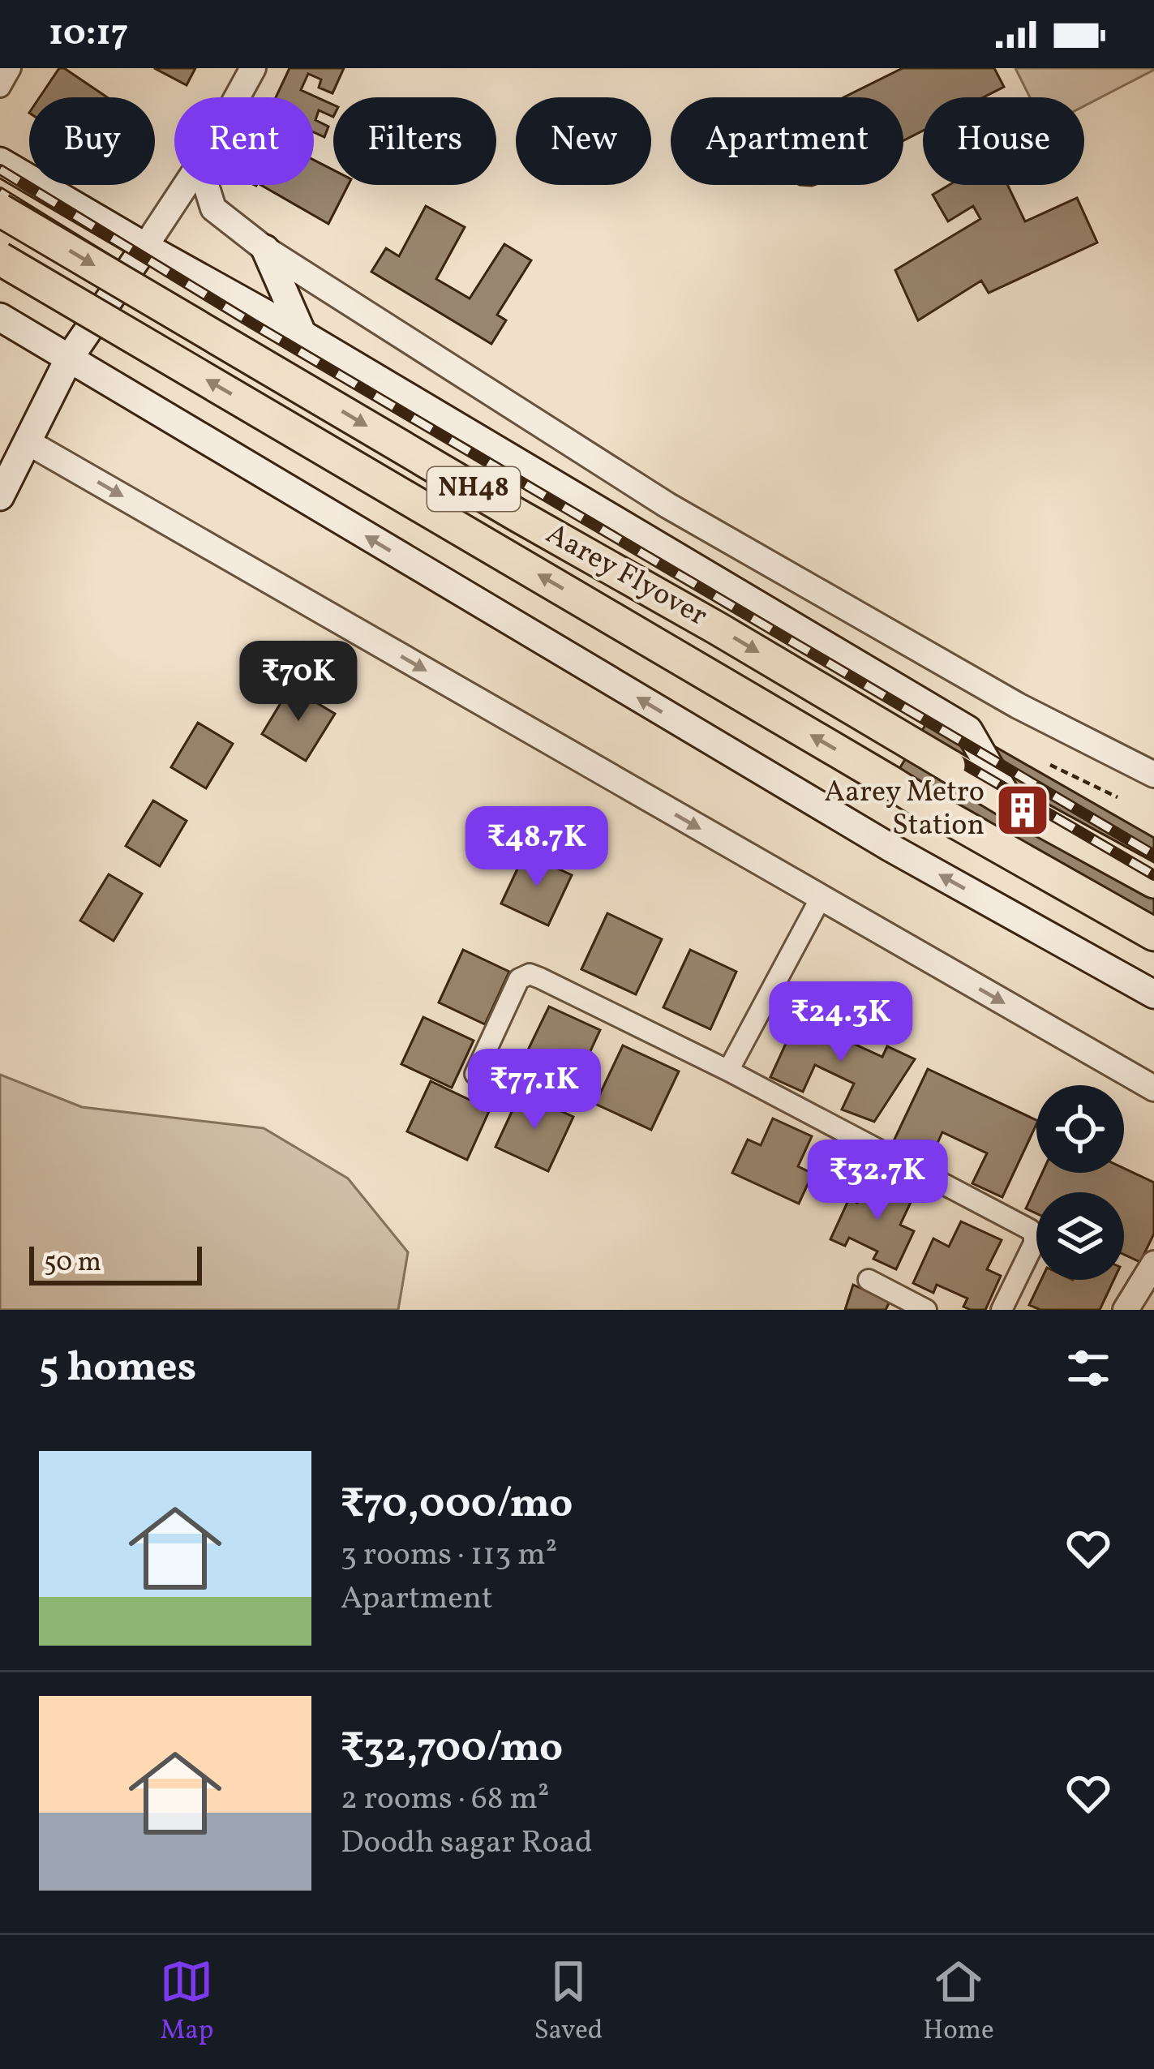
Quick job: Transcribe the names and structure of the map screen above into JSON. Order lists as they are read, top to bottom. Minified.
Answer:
{"streets":{"highway":["NH48","Aarey Flyover"]},"crossings":[["NH48","Aarey Flyover"]],"places":{"building":["Aarey Metro Station"]},"scale_bar":"50 m","page":{"status":"10:17","chip":["Buy","Rent","Filters","New","Apartment","House"],"price":["₹70K","₹48.7K","₹24.3K","₹77.1K","₹32.7K"],"scale":"50 m","heading":"5 homes","list":[{"name":"₹70,000/mo","note":"3 rooms · 113 m² · Apartment"},{"name":"₹32,700/mo","note":"2 rooms · 68 m² · Doodh sagar Road"}],"tabs":["Map","Saved","Home"]}}
